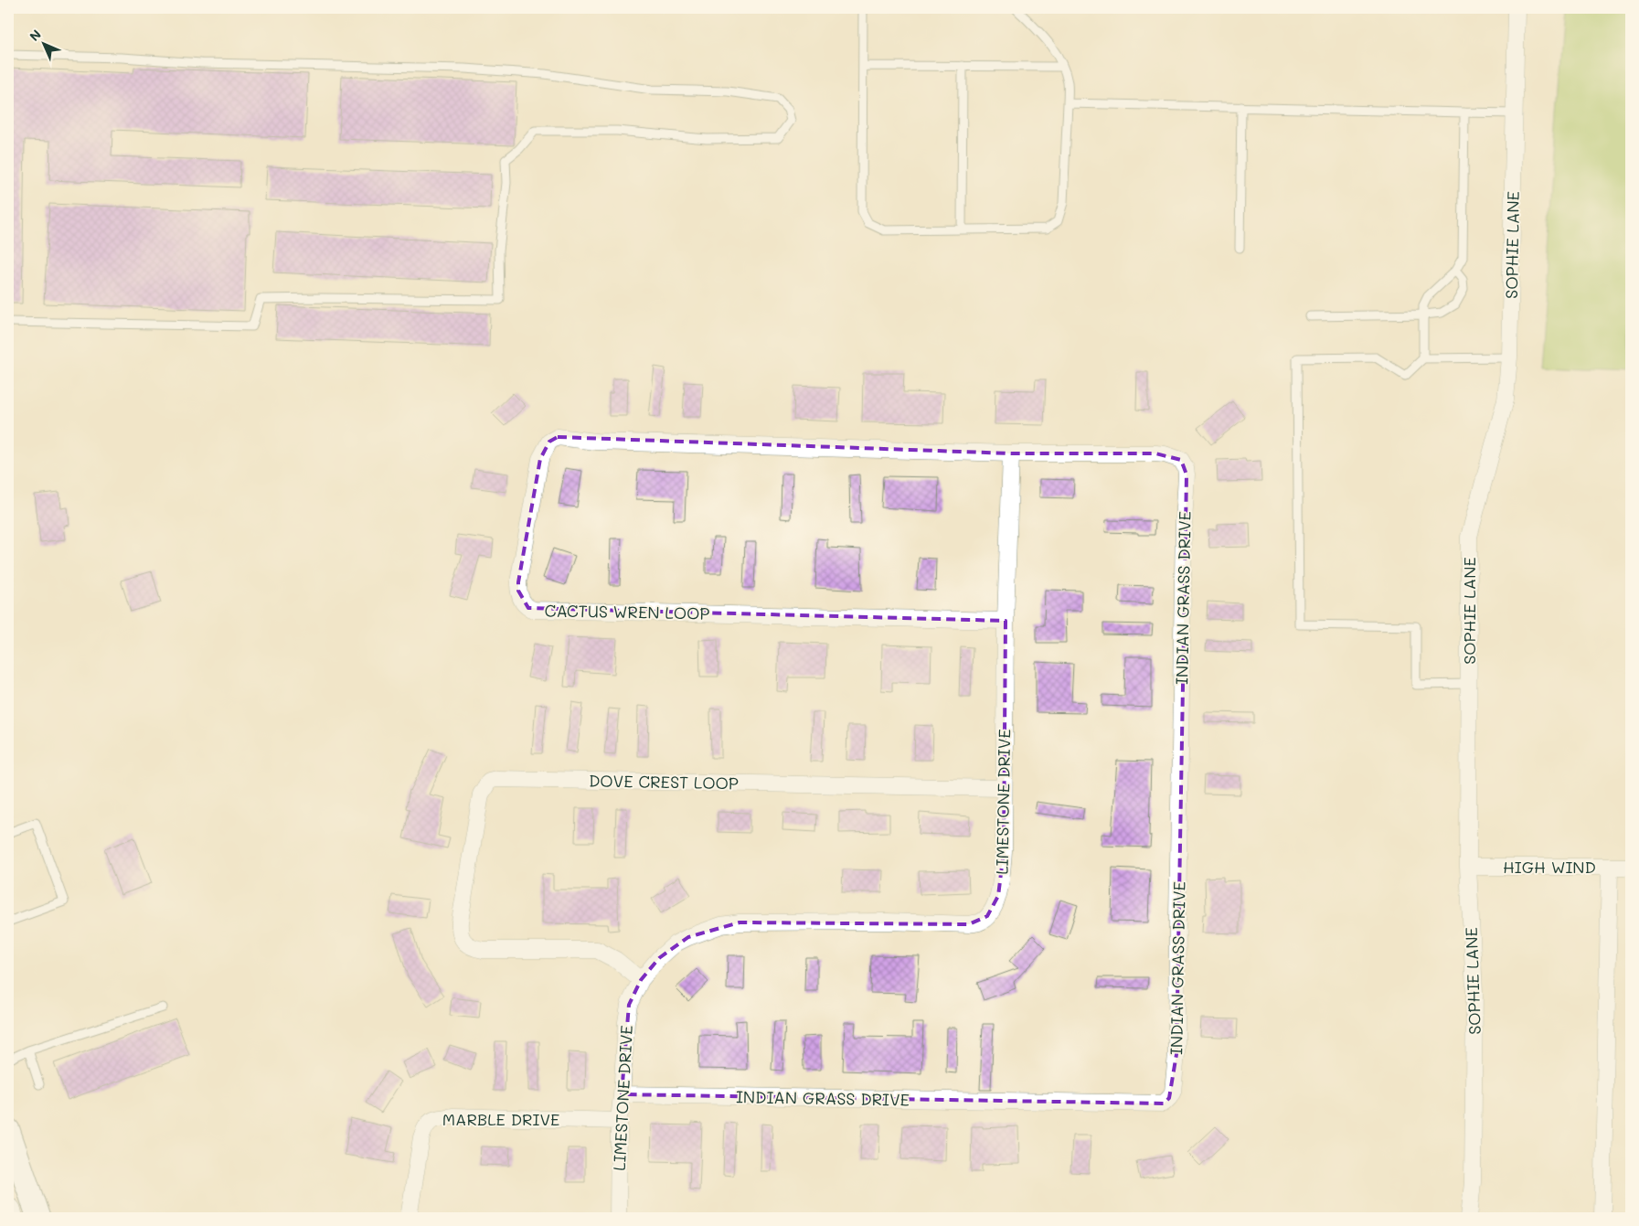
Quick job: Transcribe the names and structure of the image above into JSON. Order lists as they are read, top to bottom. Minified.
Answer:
{"streets":{"street":["SOPHIE LANE","INDIAN GRASS DRIVE","CACTUS WREN LOOP","DOVE CREST LOOP","LIMESTONE DRIVE","HIGH WIND","MARBLE DRIVE"]},"crossings":[["SOPHIE LANE","HIGH WIND"],["INDIAN GRASS DRIVE","CACTUS WREN LOOP"],["INDIAN GRASS DRIVE","LIMESTONE DRIVE"],["CACTUS WREN LOOP","LIMESTONE DRIVE"],["DOVE CREST LOOP","LIMESTONE DRIVE"],["LIMESTONE DRIVE","MARBLE DRIVE"]],"north":"top left"}
